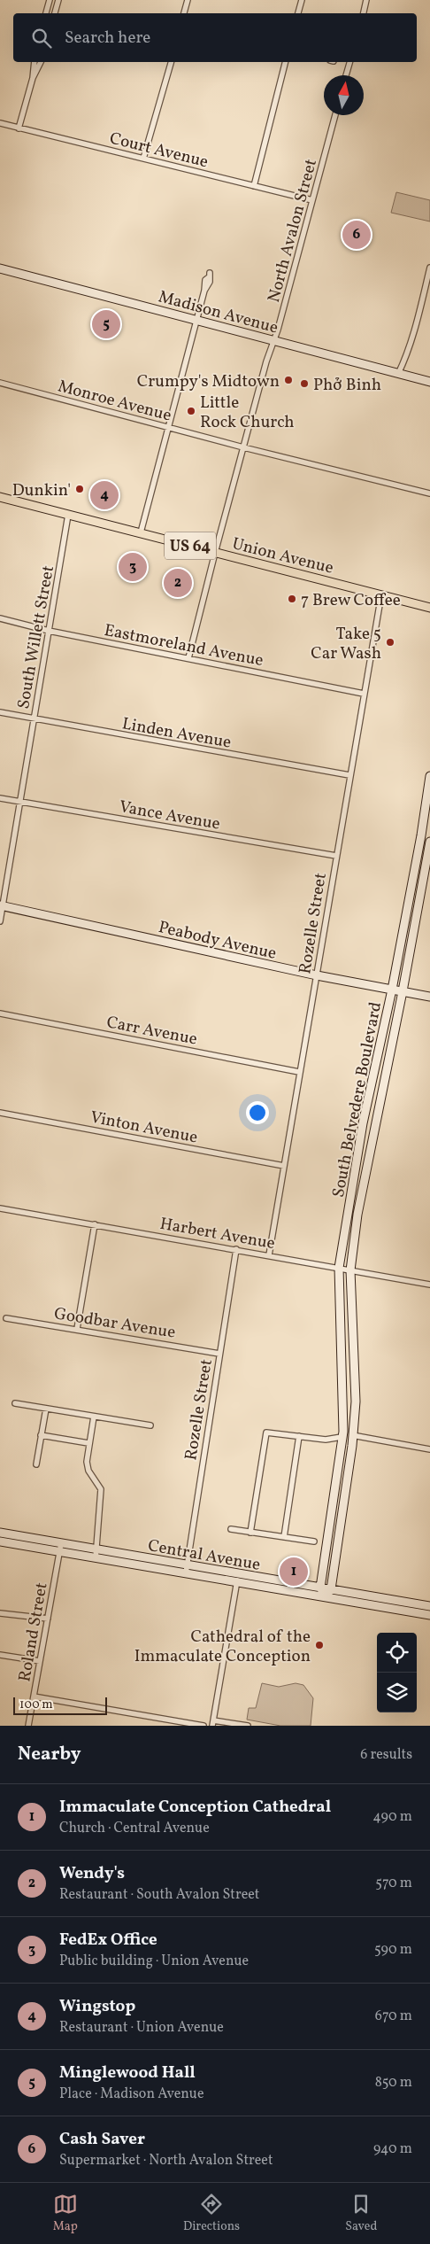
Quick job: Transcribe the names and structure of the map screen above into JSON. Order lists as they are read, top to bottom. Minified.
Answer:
{"streets":{"main road":["US 64","Union Avenue"],"street":["Court Avenue","North Avalon Street","Madison Avenue","Monroe Avenue","South Willett Street","Eastmoreland Avenue","Linden Avenue","Vance Avenue","Rozelle Street","Peabody Avenue","Carr Avenue","South Belvedere Boulevard","Vinton Avenue","Harbert Avenue","Goodbar Avenue","Central Avenue","Roland Street"]},"crossings":[["Court Avenue","North Avalon Street"],["North Avalon Street","Madison Avenue"],["North Avalon Street","Monroe Avenue"],["North Avalon Street","Union Avenue"],["North Avalon Street","Eastmoreland Avenue"],["Union Avenue","South Willett Street"],["Union Avenue","Rozelle Street"],["South Willett Street","Eastmoreland Avenue"],["South Willett Street","Linden Avenue"],["South Willett Street","Vance Avenue"],["South Willett Street","Peabody Avenue"],["Eastmoreland Avenue","Rozelle Street"],["Linden Avenue","Rozelle Street"],["Vance Avenue","Rozelle Street"],["Rozelle Street","Peabody Avenue"],["Rozelle Street","Carr Avenue"],["Rozelle Street","Vinton Avenue"],["Rozelle Street","Harbert Avenue"],["Rozelle Street","Goodbar Avenue"],["Rozelle Street","Central Avenue"],["Peabody Avenue","South Belvedere Boulevard"],["South Belvedere Boulevard","Harbert Avenue"],["South Belvedere Boulevard","Central Avenue"],["Central Avenue","Roland Street"]],"places":["Crumpy's Midtown","Phở Binh","Little Rock Church","Dunkin'","7 Brew Coffee","Take 5 Car Wash","Cathedral of the Immaculate Conception"],"scale_bar":"100 m","north":"top","page":{"search":"Search here","pins":["6","5","4","3","2","1"],"scale":"100 m","heading":["Nearby","6 results"],"list":[{"mark":"1","name":"Immaculate Conception Cathedral","note":"Church · Central Avenue","value":"490 m"},{"mark":"2","name":"Wendy's","note":"Restaurant · South Avalon Street","value":"570 m"},{"mark":"3","name":"FedEx Office","note":"Public building · Union Avenue","value":"590 m"},{"mark":"4","name":"Wingstop","note":"Restaurant · Union Avenue","value":"670 m"},{"mark":"5","name":"Minglewood Hall","note":"Place · Madison Avenue","value":"850 m"},{"mark":"6","name":"Cash Saver","note":"Supermarket · North Avalon Street","value":"940 m"}],"nav":["Map","Directions","Saved"]}}
